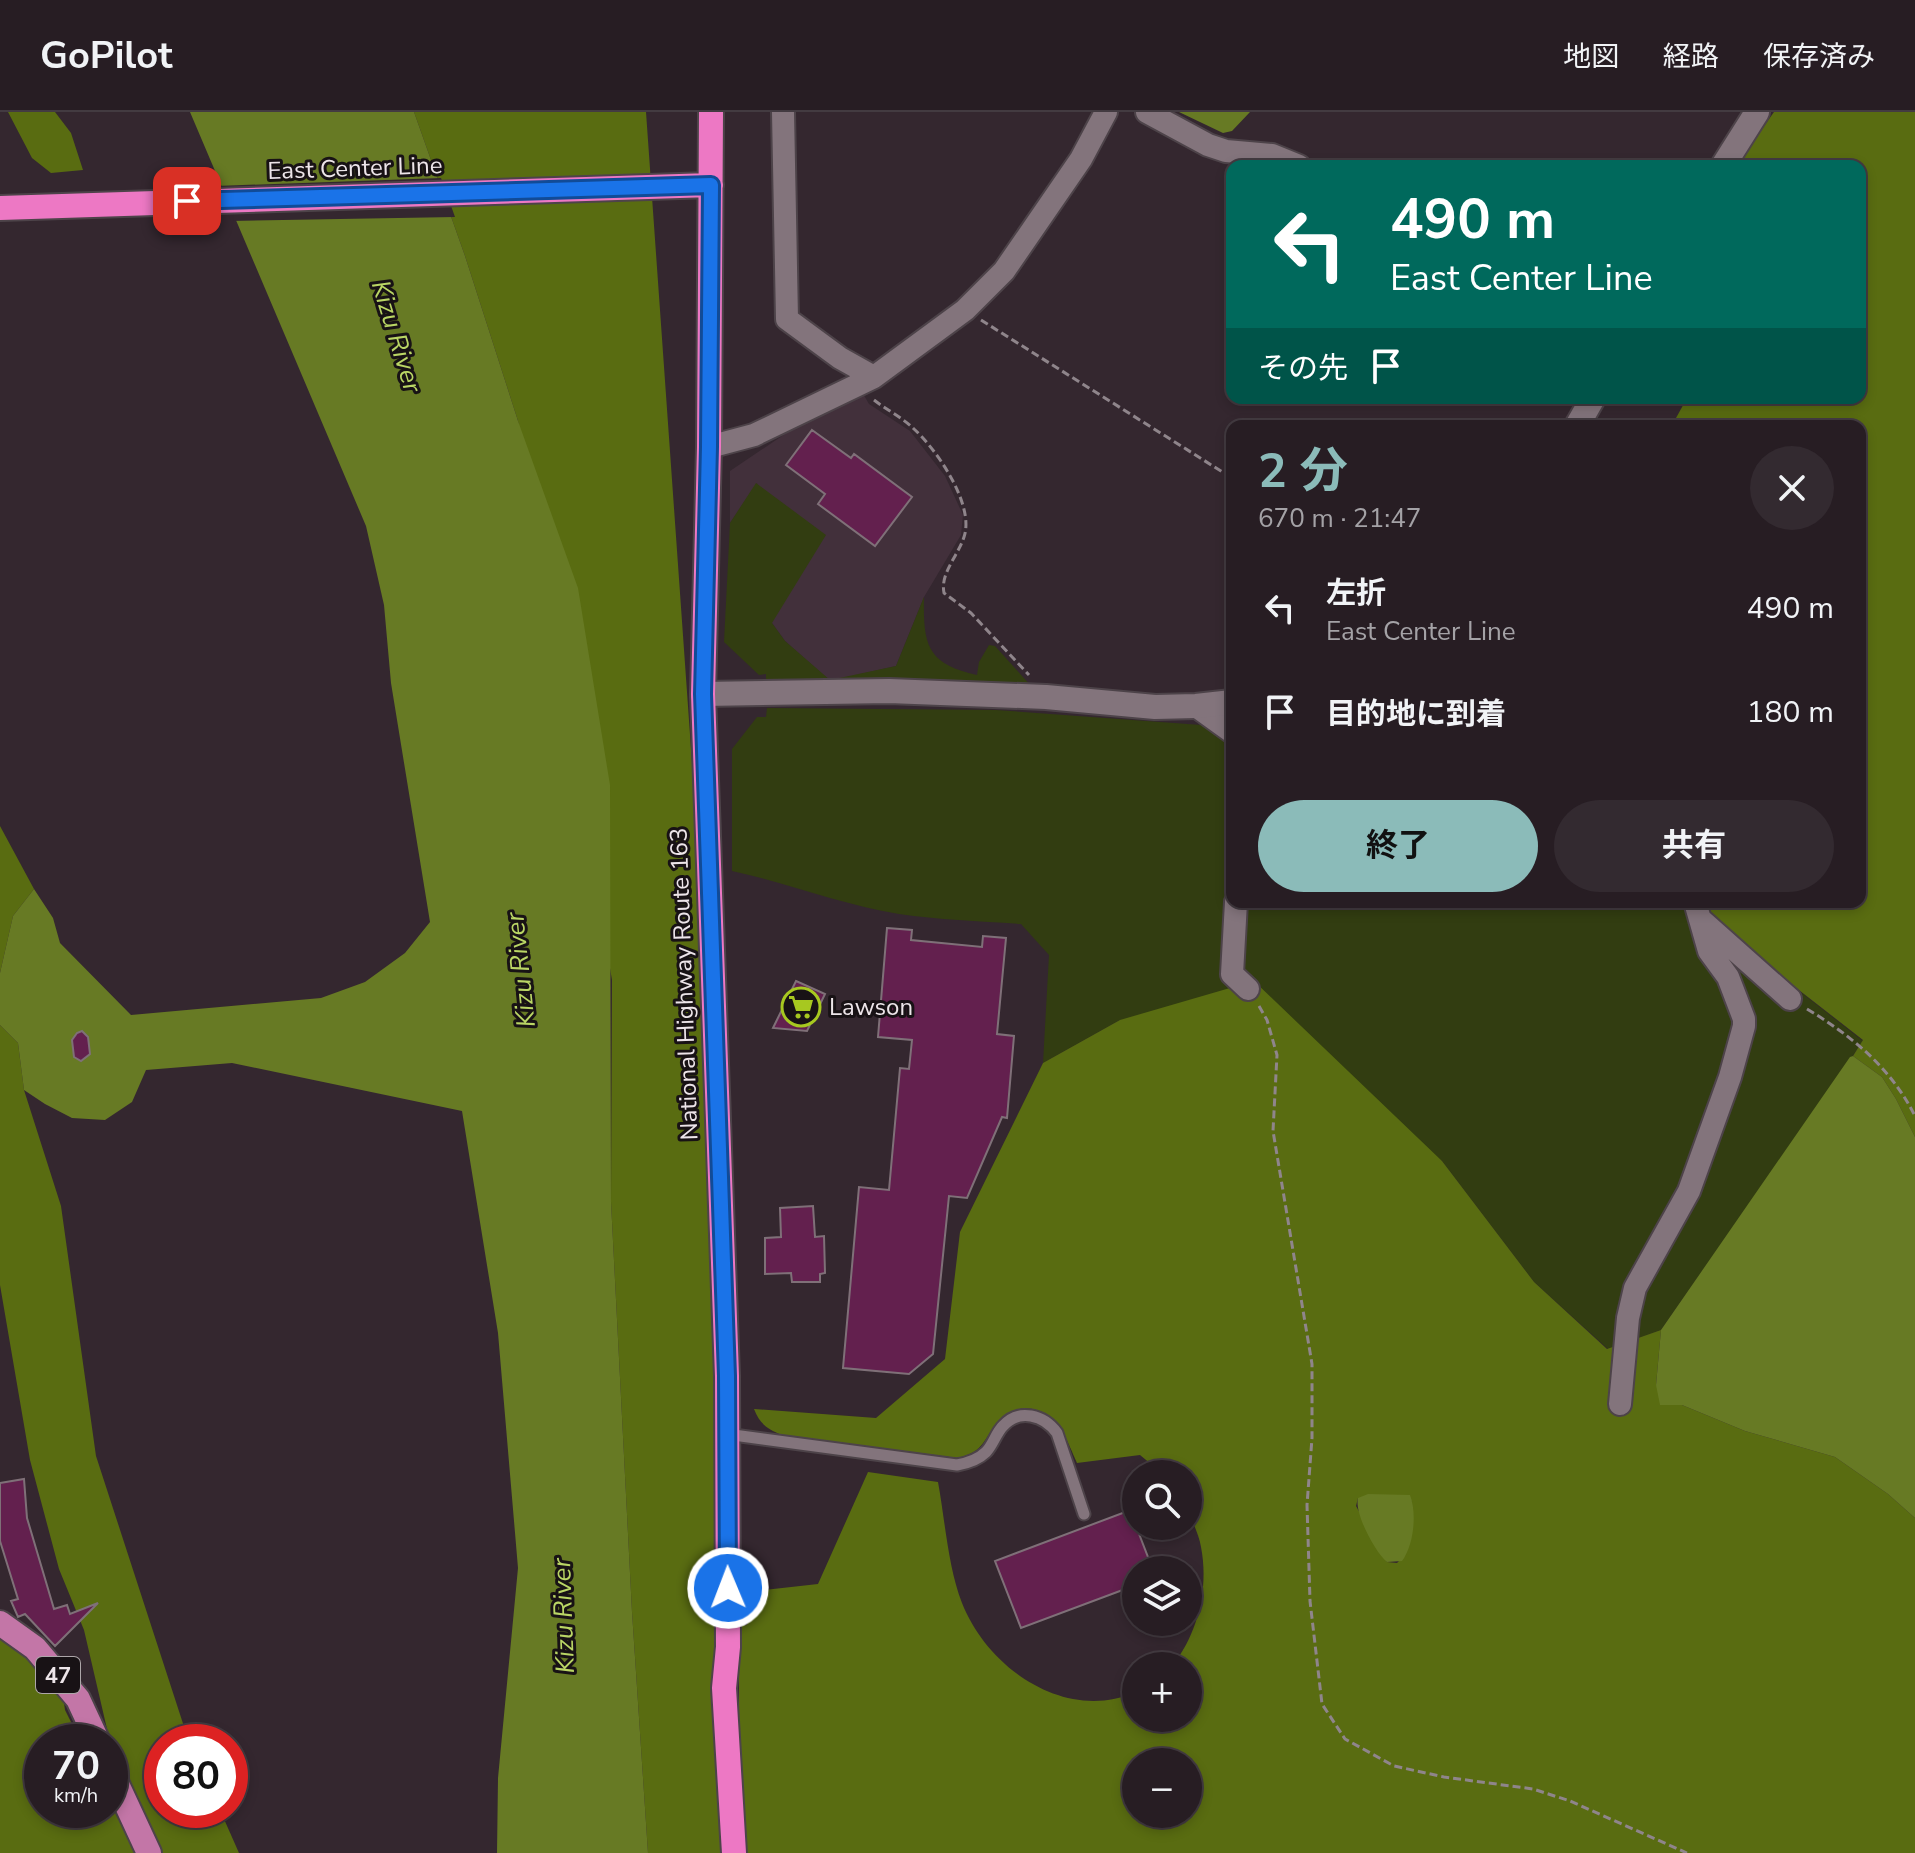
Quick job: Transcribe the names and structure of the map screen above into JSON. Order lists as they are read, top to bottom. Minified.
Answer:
{"streets":{"highway":["East Center Line","National Highway Route 163"],"main road":["47"]},"crossings":[["East Center Line","National Highway Route 163"]],"water":["Kizu River"],"places":{"supermarket":["Lawson"]},"page":{"header":"GoPilot","nav":["地図","経路","保存済み"],"turn":["490 m","East Center Line"],"then":"その先","heading":["2 分","670 m · 21:47"],"list":[{"name":"左折","note":"East Center Line","value":"490 m"},{"name":"目的地に到着","value":"180 m"}],"buttons":["終了","共有"],"map_buttons":["+","−"],"speed":"70 km/h","limit":"80"}}
